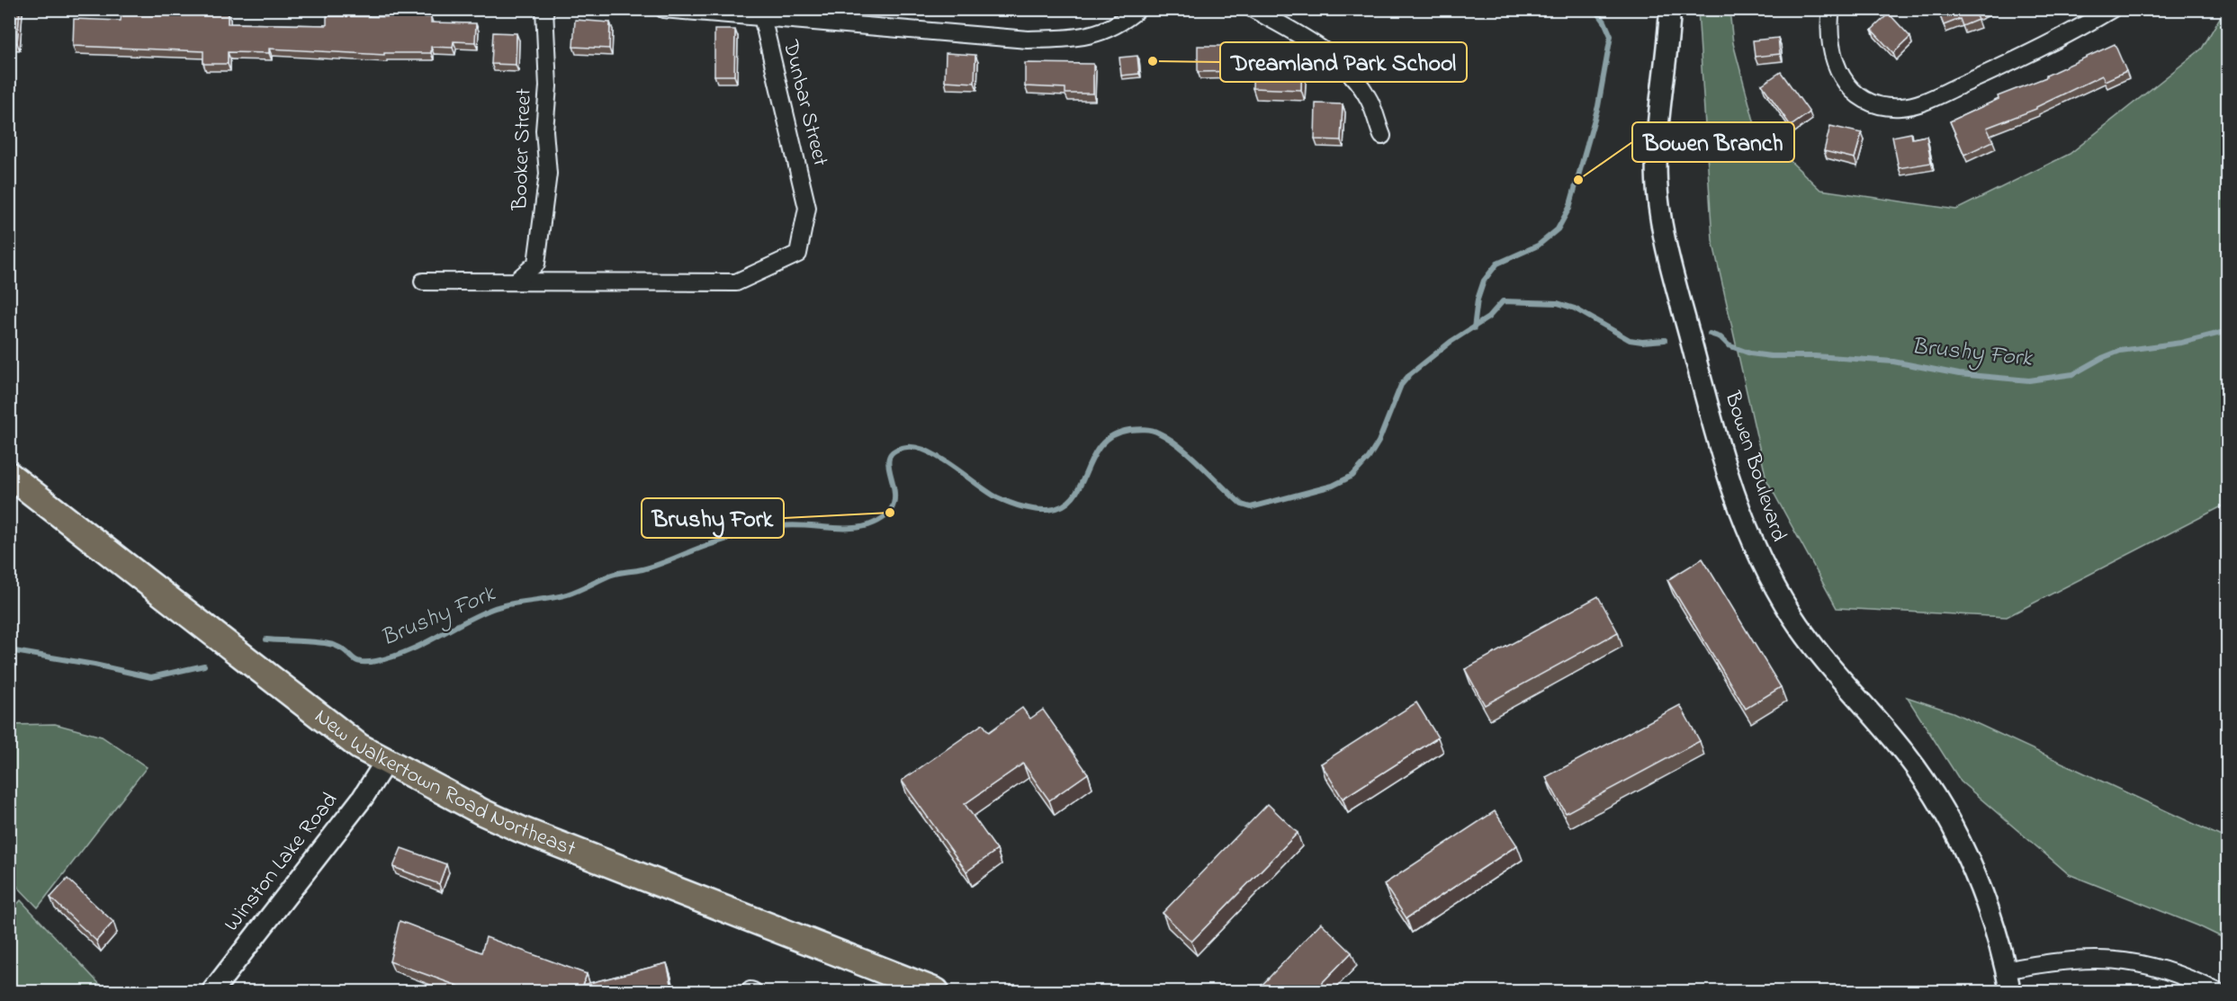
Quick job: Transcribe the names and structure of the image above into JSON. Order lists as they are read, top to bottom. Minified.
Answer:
{"streets":{"main road":["New Walkertown Road Northeast"],"street":["Dunbar Street","Booker Street","Bowen Boulevard","Winston Lake Road"]},"crossings":[["Dunbar Street","Booker Street"],["New Walkertown Road Northeast","Winston Lake Road"]],"water":["Brushy Fork"],"places":["Dreamland Park School","Bowen Branch","Brushy Fork"]}
